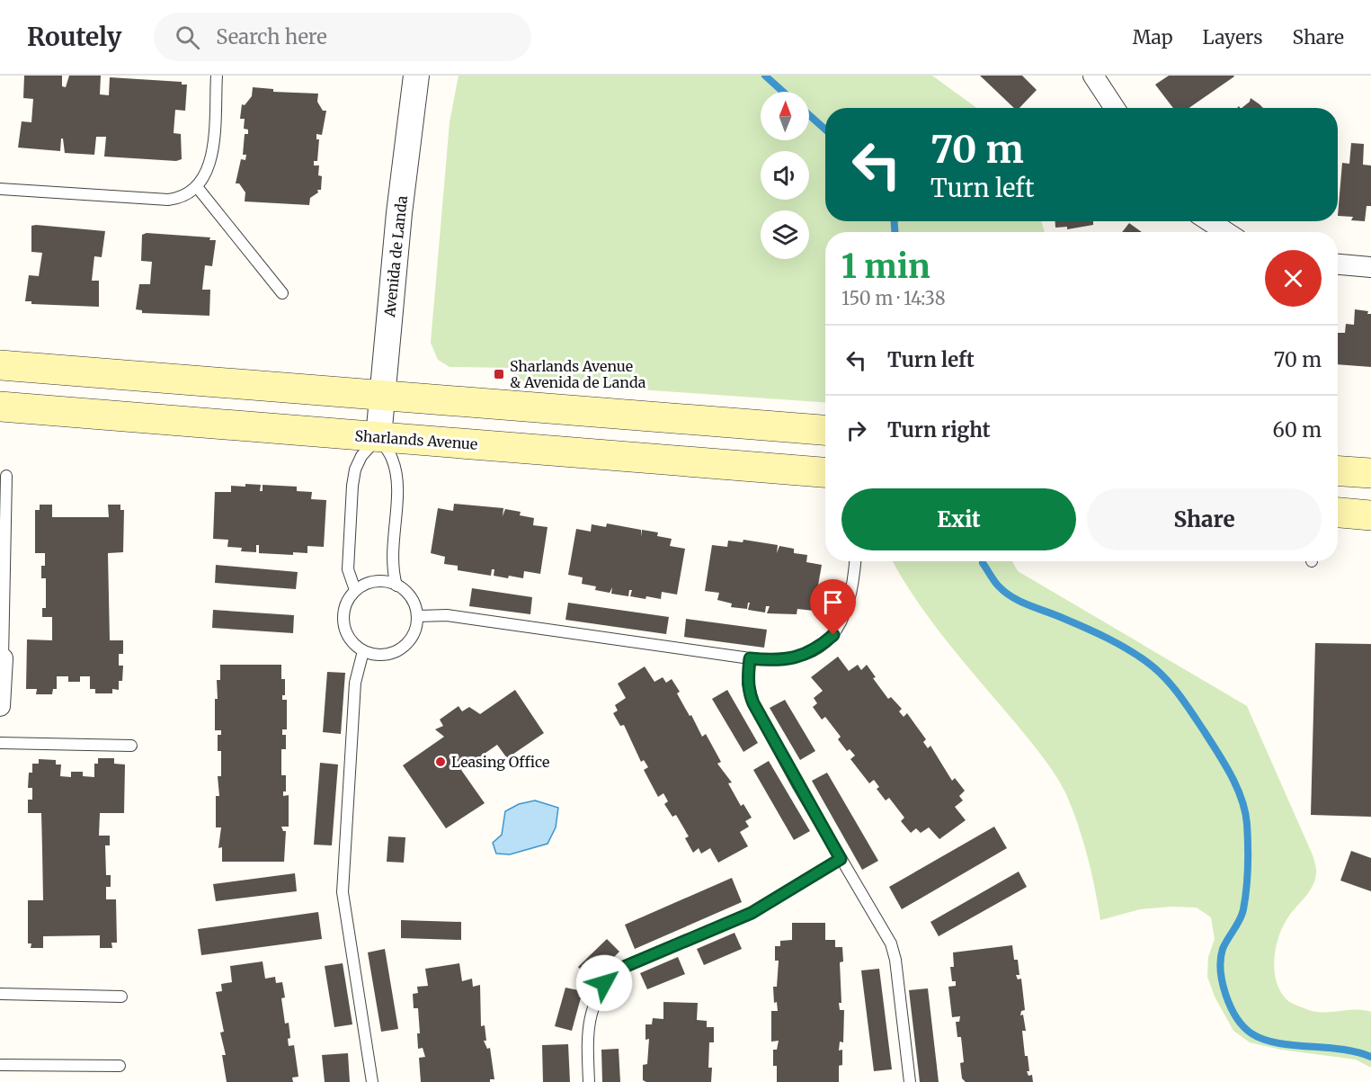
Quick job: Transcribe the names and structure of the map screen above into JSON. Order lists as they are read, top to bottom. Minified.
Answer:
{"streets":{"main road":["Sharlands Avenue"],"street":["Avenida de Landa"]},"crossings":[["Avenida de Landa","Sharlands Avenue"]],"places":{"transit":["Sharlands Avenue & Avenida de Landa"],"other":["Leasing Office"]},"north":"top","page":{"header":"Routely","search":"Search here","nav":["Map","Layers","Share"],"turn":["70 m","Turn left"],"heading":["1 min","150 m · 14:38"],"list":[{"name":"Turn left","value":"70 m"},{"name":"Turn right","value":"60 m"}],"buttons":["Exit","Share"]}}
